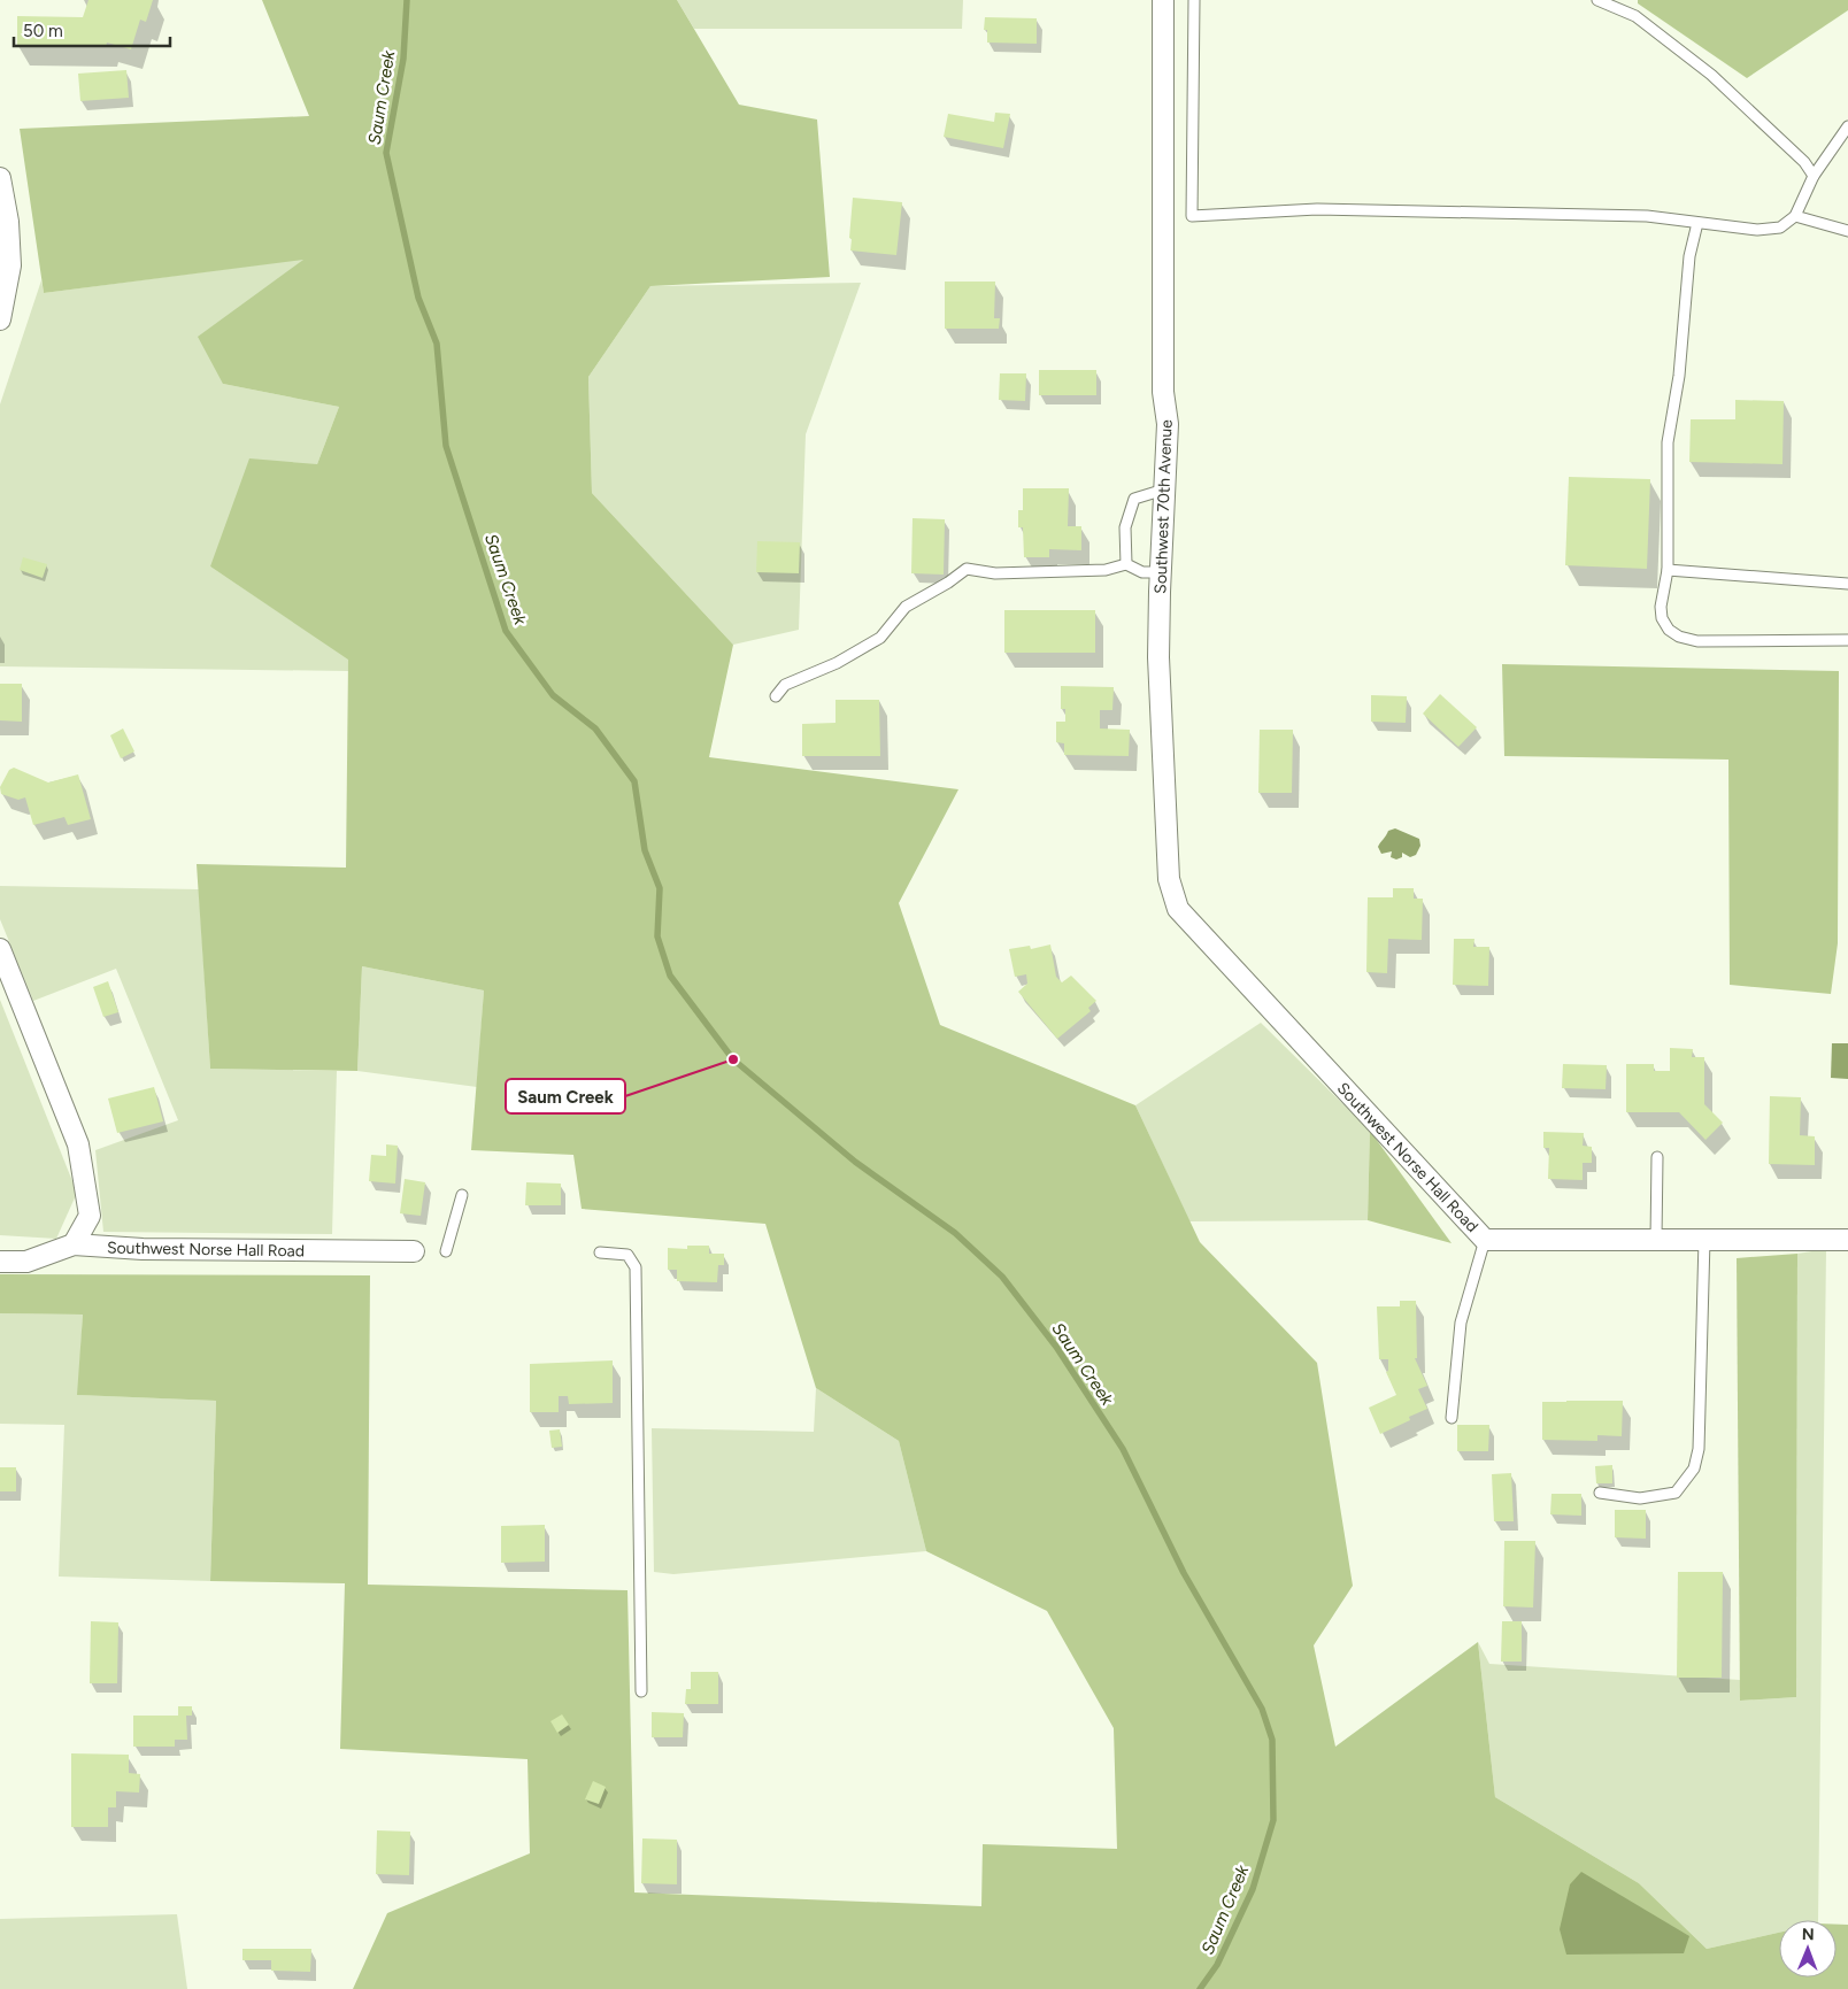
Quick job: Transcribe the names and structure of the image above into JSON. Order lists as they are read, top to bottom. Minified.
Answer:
{"streets":{"street":["Southwest 70th Avenue","Southwest Norse Hall Road"]},"crossings":[["Southwest 70th Avenue","Southwest Norse Hall Road"]],"water":["Saum Creek"],"places":["Saum Creek"],"scale_bar":"50 m","north":"top"}
